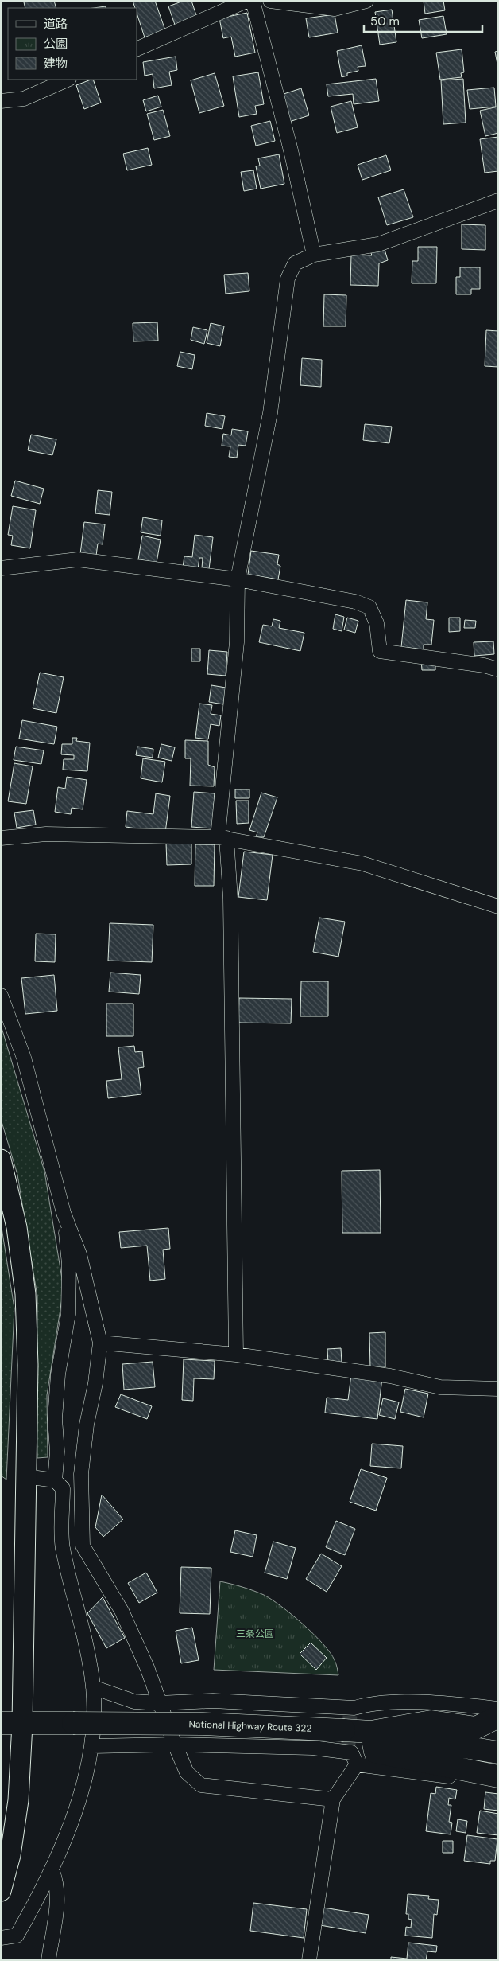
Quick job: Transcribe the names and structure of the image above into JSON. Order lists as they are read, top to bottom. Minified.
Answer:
{"streets":{"highway":["National Highway Route 322"]},"parks":["三条公園"],"legend":["道路","公園","建物"],"scale_bar":"50 m"}
